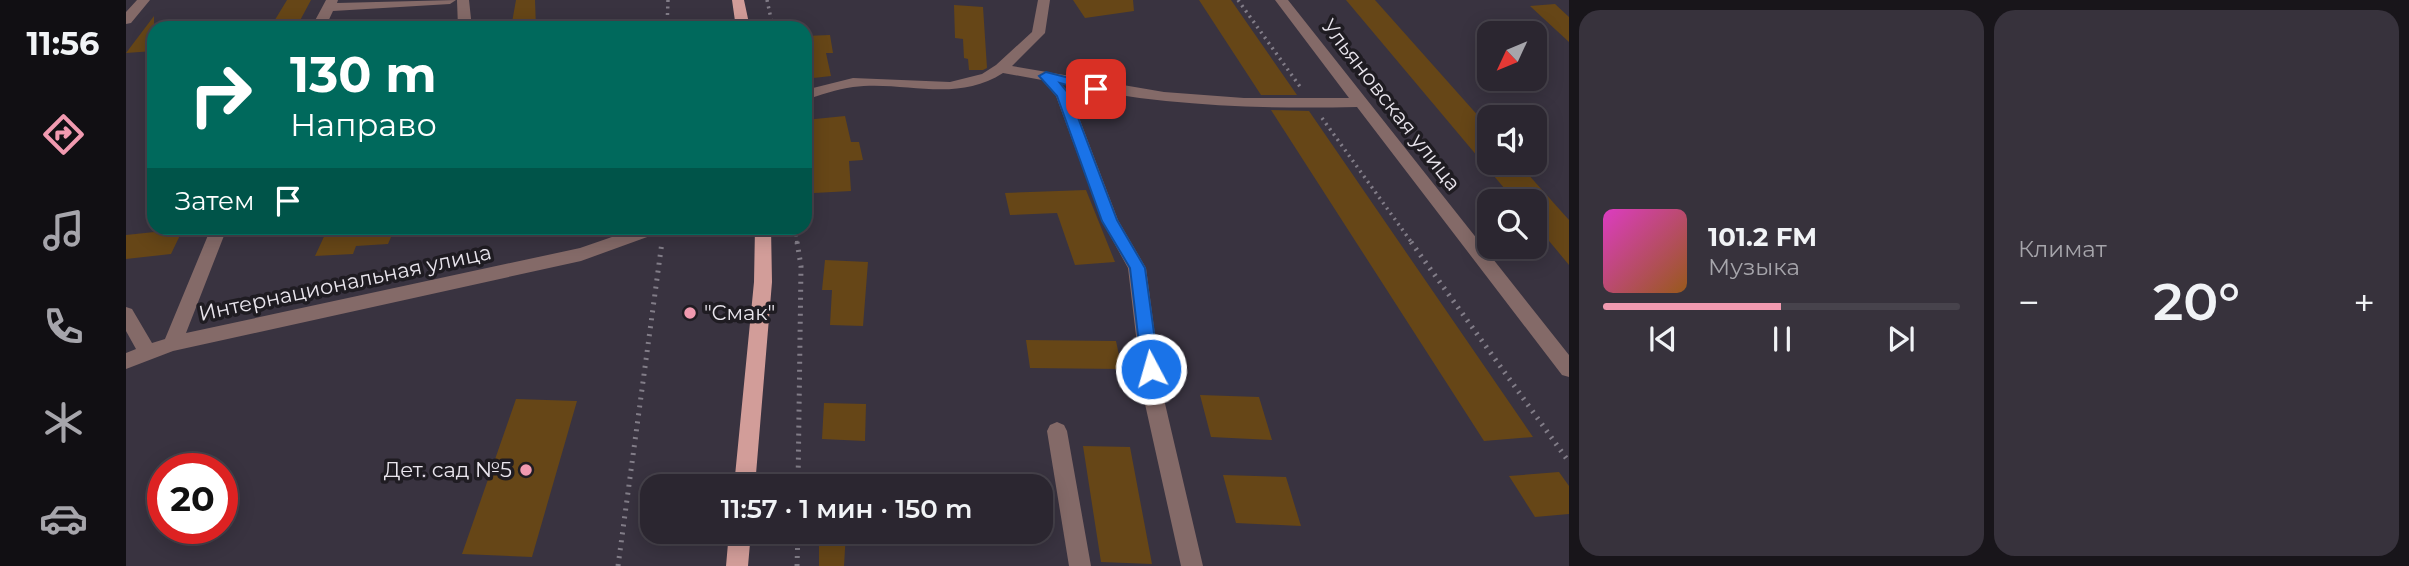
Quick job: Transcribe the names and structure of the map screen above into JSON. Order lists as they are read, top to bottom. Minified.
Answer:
{"streets":{"street":["Ульяновская улица","Интернациональная улица"]},"places":["\"Смак\"","Дет. сад №5"],"north":"bottom left","page":{"tabs":"11:56","tile":"Климат","turn":["130 m","Направо"],"then":"Затем","song":["101.2 FM","Музыка"],"heat":["−","20°","+"],"limit":"20","trip":"11:57 · 1 мин · 150 m"}}
